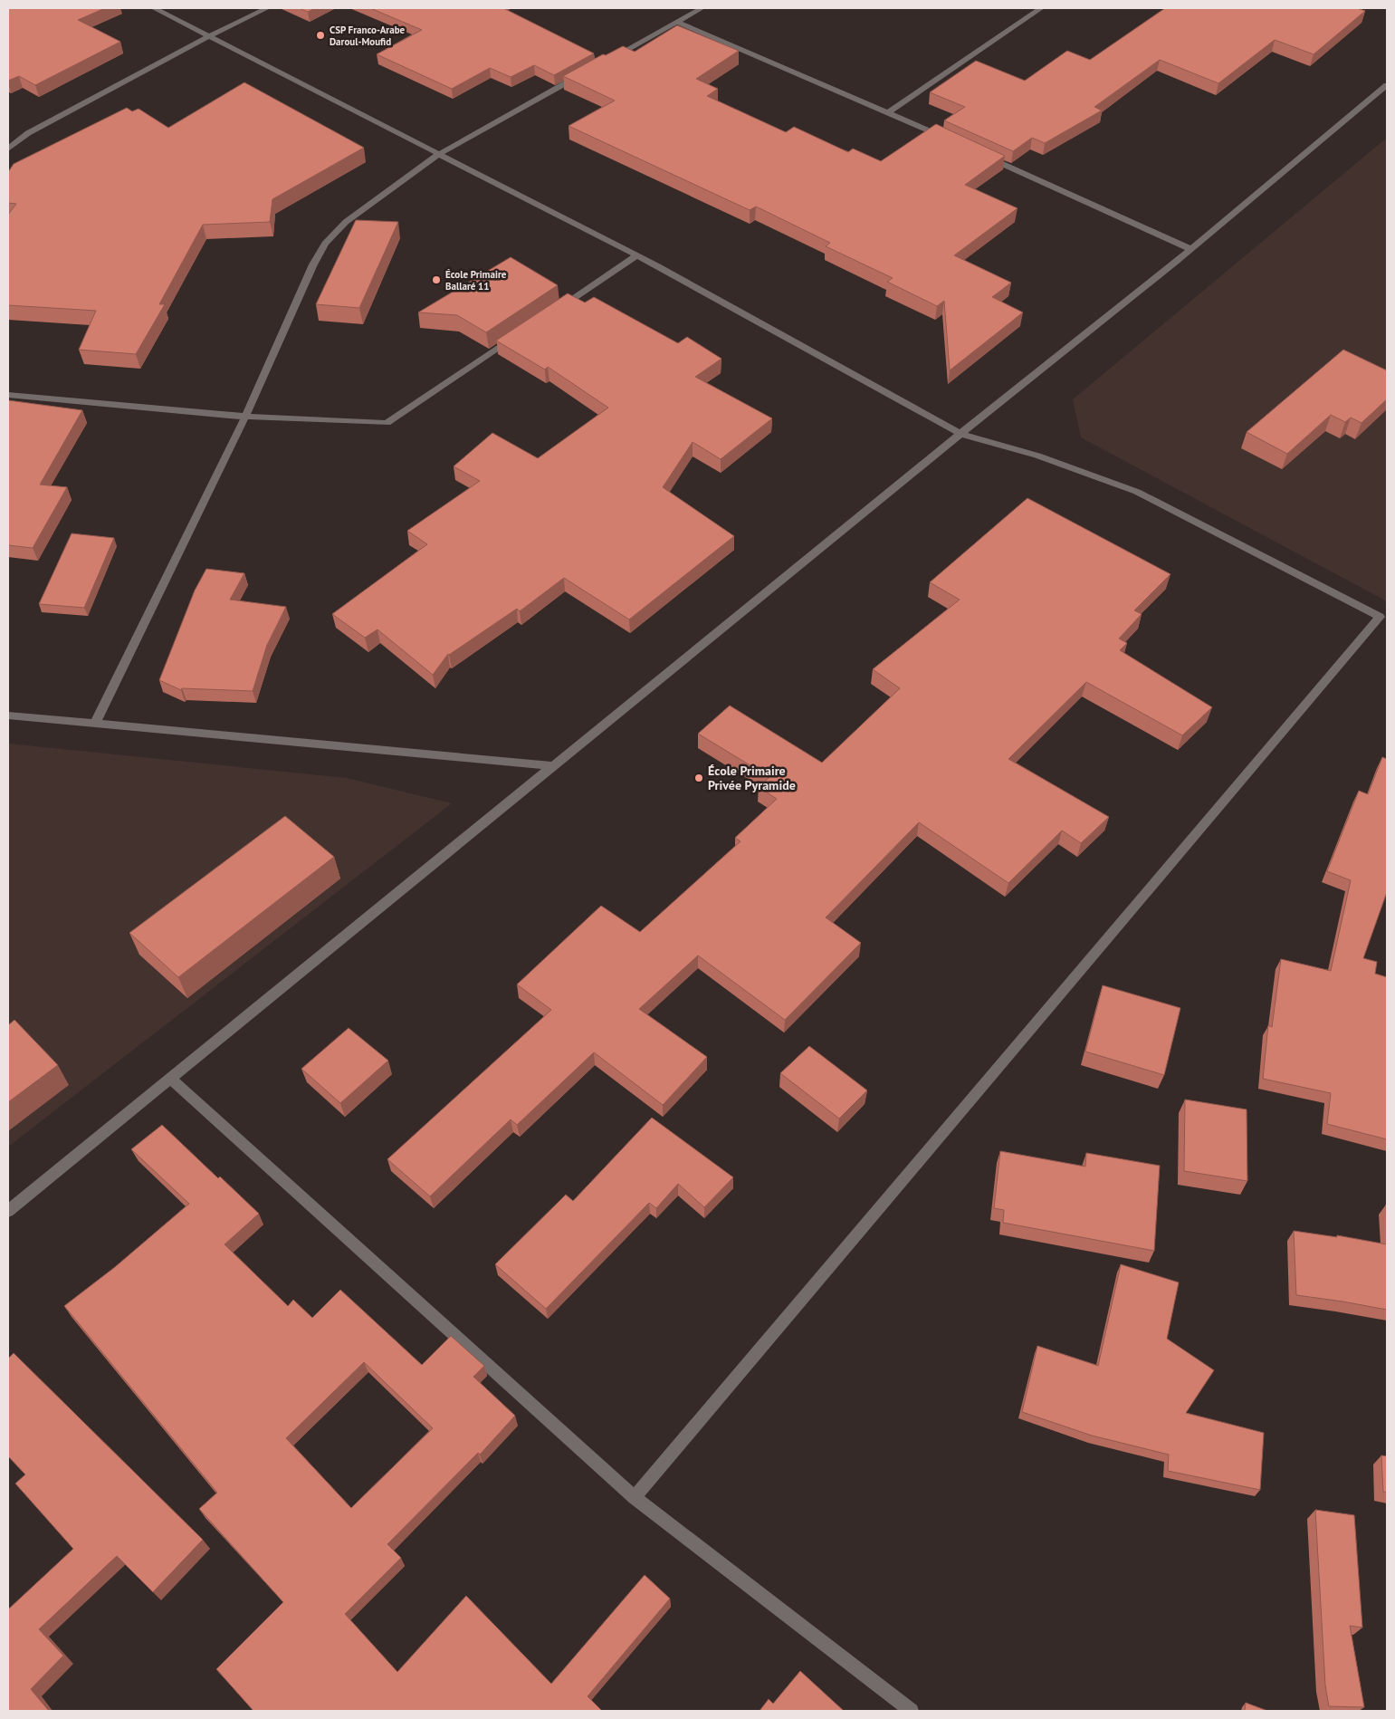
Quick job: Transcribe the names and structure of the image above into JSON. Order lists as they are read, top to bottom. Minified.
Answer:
{"places":["CSP Franco-Arabe Daroul-Moufid","École Primaire Ballaré 11","École Primaire Privée Pyramide"]}
